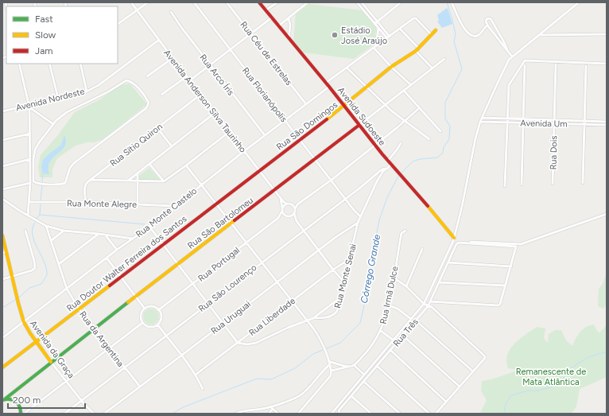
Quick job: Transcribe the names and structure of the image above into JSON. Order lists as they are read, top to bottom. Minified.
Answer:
{"streets":{"street":["Rua Céu de Estrelas","Rua Arco Íris","Rua Florianópolis","Avenida Nordeste","Avenida Anderson Silva Taurinho","Avenida Sudoeste","Avenida Um","Rua São Domingos","Rua Sítio Quiron","Rua Dois","Rua Monte Alegre","Rua Monte Castelo","Rua São Bartolomeu","Rua Doutor Walter Ferreira dos Santos","Rua Portugal","Rua Monte Senai","Rua São Lourenço","Rua Irmã Dulce","Rua Liberdade","Rua Uruguai","Rua Três","Rua da Argentina","Avenida da Graça"]},"crossings":[["Rua Céu de Estrelas","Rua Monte Castelo"],["Rua Arco Íris","Rua Monte Castelo"],["Rua Florianópolis","Rua São Domingos"],["Rua Florianópolis","Rua Monte Castelo"],["Rua Florianópolis","Rua São Bartolomeu"],["Rua Florianópolis","Rua Monte Senai"],["Rua Florianópolis","Rua São Lourenço"],["Avenida Nordeste","Avenida Anderson Silva Taurinho"],["Avenida Anderson Silva Taurinho","Rua São Domingos"],["Avenida Anderson Silva Taurinho","Rua Sítio Quiron"],["Avenida Anderson Silva Taurinho","Rua Monte Castelo"],["Avenida Anderson Silva Taurinho","Rua São Bartolomeu"],["Avenida Anderson Silva Taurinho","Rua Doutor Walter Ferreira dos Santos"],["Avenida Sudoeste","Rua São Domingos"],["Avenida Sudoeste","Rua Monte Castelo"],["Avenida Sudoeste","Rua São Bartolomeu"],["Avenida Sudoeste","Rua São Lourenço"],["Avenida Um","Rua Dois"],["Rua São Domingos","Rua Doutor Walter Ferreira dos Santos"],["Rua Monte Alegre","Rua Monte Castelo"],["Rua Monte Castelo","Rua da Argentina"],["Rua Monte Castelo","Avenida da Graça"],["Rua São Bartolomeu","Rua da Argentina"],["Rua São Bartolomeu","Avenida da Graça"],["Rua Doutor Walter Ferreira dos Santos","Rua da Argentina"],["Rua Doutor Walter Ferreira dos Santos","Avenida da Graça"],["Rua Monte Senai","Rua Liberdade"],["Rua Monte Senai","Rua Uruguai"],["Rua São Lourenço","Rua da Argentina"],["Rua São Lourenço","Avenida da Graça"],["Rua Uruguai","Rua da Argentina"]],"water":["Córrego Grande"],"parks":["Remanescente de Mata Atlântica"],"places":["Estádio José Araújo"],"legend":["Fast","Slow","Jam"],"scale_bar":"200 m"}
